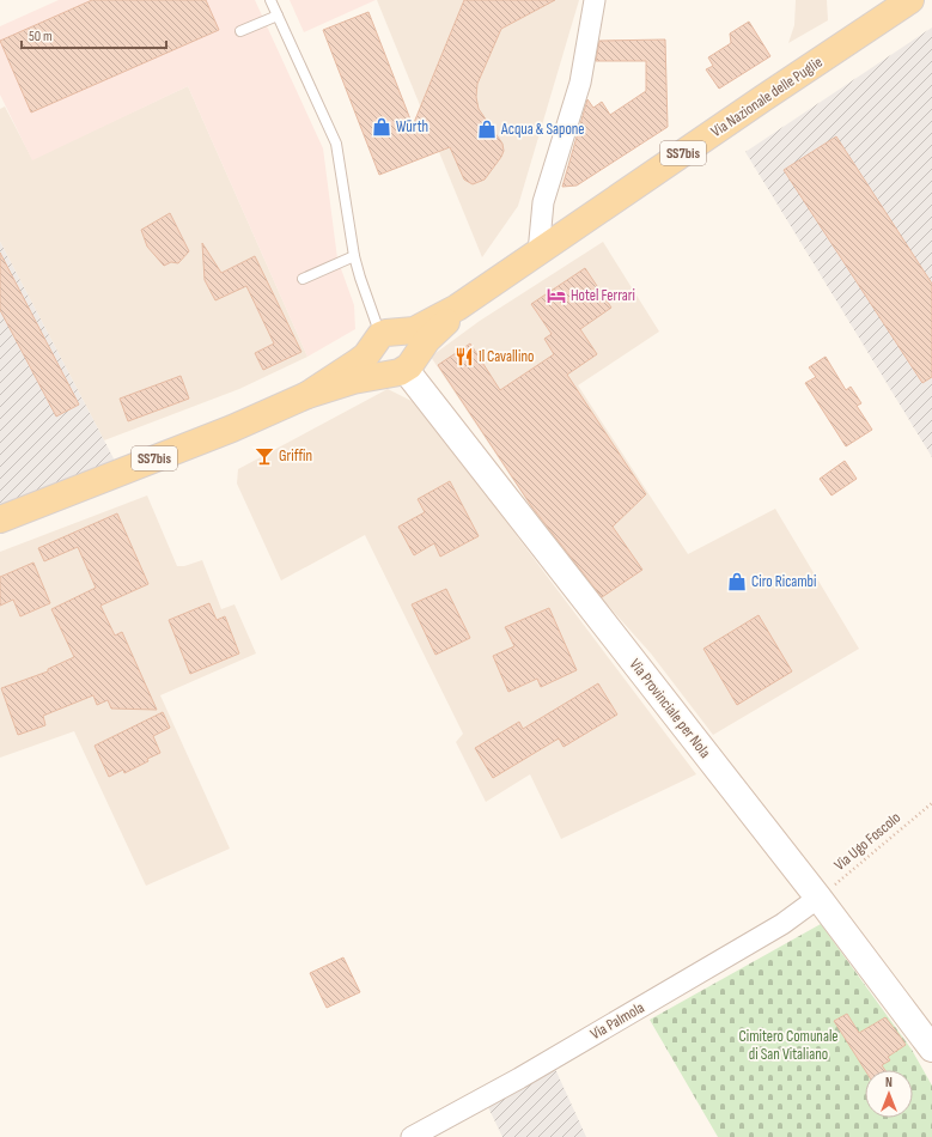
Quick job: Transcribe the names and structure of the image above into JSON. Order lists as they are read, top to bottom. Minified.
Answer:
{"streets":{"main road":["Via Nazionale delle Puglie","SS7bis"],"street":["Via Provinciale per Nola","Via Palmola"],"path":["Via Ugo Foscolo"]},"crossings":[["Via Nazionale delle Puglie","SS7bis"],["Via Nazionale delle Puglie","Via Provinciale per Nola"],["SS7bis","Via Provinciale per Nola"],["Via Provinciale per Nola","Via Ugo Foscolo"],["Via Provinciale per Nola","Via Palmola"],["Via Ugo Foscolo","Via Palmola"]],"parks":["Cimitero Comunale di San Vitaliano"],"places":{"shop":["Würth","Acqua & Sapone","Ciro Ricambi"],"hotel":["Hotel Ferrari"],"restaurant":["Il Cavallino"],"bar":["Griffin"]},"scale_bar":"50 m","north":"top"}
